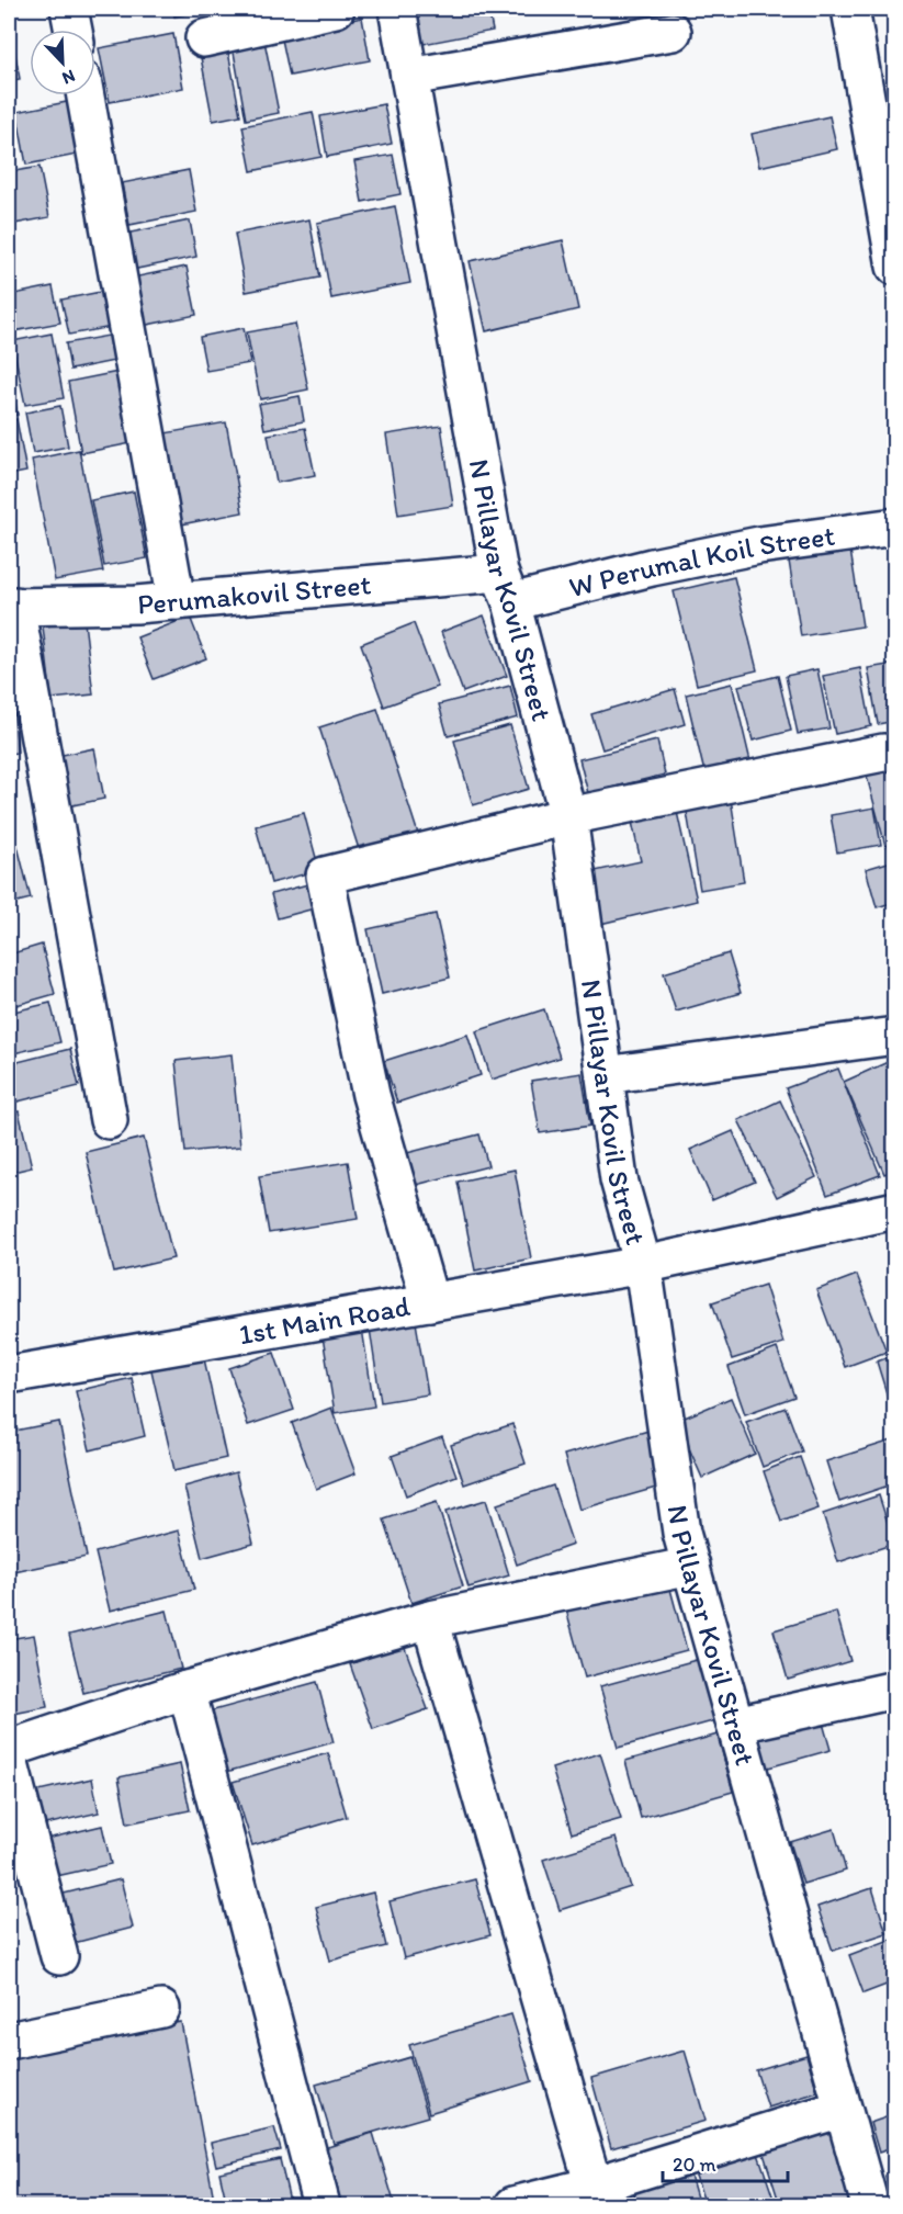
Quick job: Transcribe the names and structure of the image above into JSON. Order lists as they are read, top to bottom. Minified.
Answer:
{"streets":{"street":["W Perumal Koil Street","N Pillayar Kovil Street","Perumakovil Street","1st Main Road"]},"crossings":[["W Perumal Koil Street","N Pillayar Kovil Street"],["W Perumal Koil Street","Perumakovil Street"],["N Pillayar Kovil Street","Perumakovil Street"],["N Pillayar Kovil Street","1st Main Road"]],"scale_bar":"20 m","north":"bottom right"}
